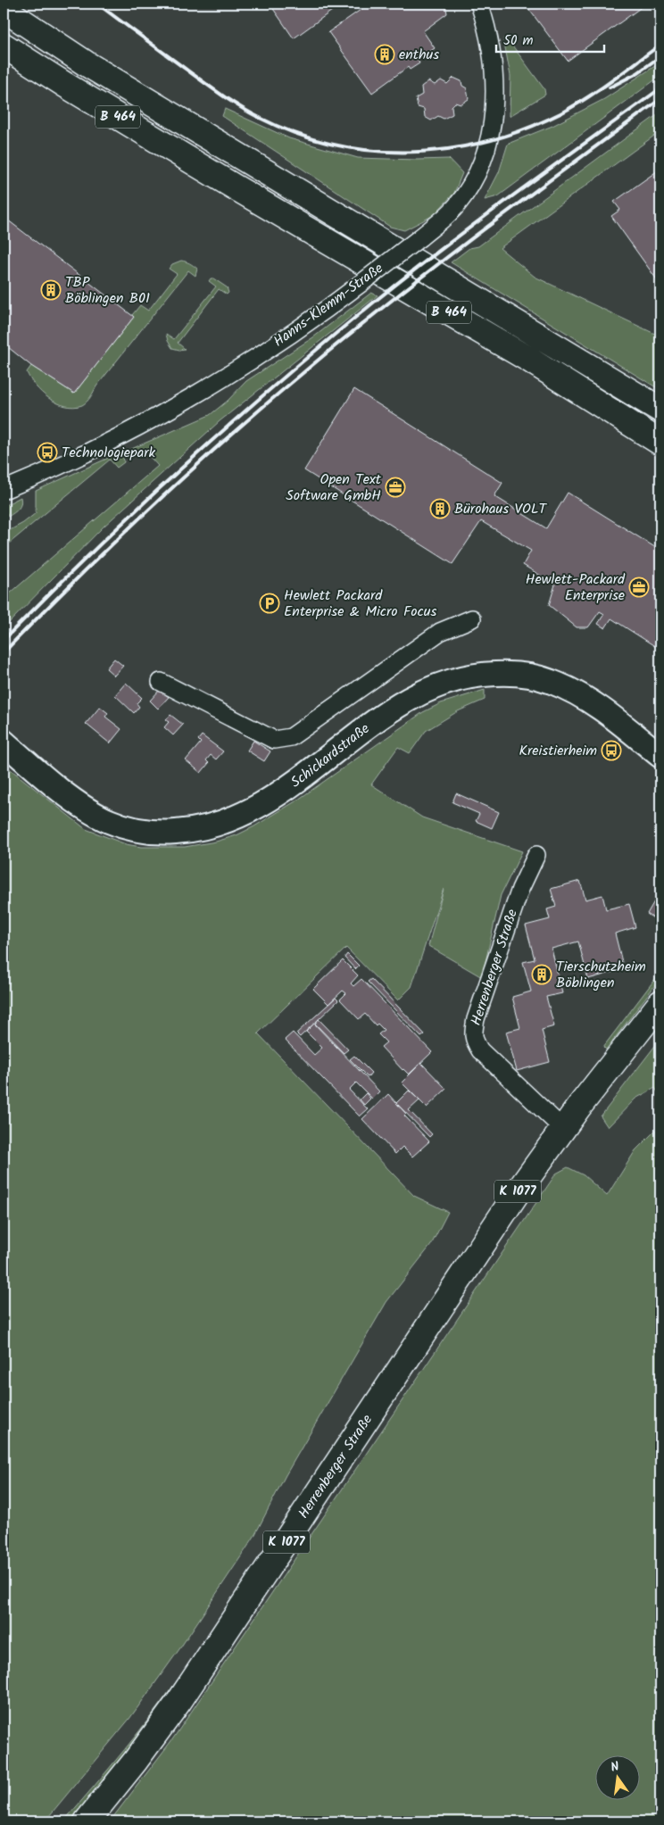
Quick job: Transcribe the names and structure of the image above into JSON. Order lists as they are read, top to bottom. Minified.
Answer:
{"streets":{"main road":["B 464","Herrenberger Straße","K 1077"],"street":["Hanns-Klemm-Straße","Schickardstraße"]},"places":{"building":["enthus","TBP Böblingen B01","Bürohaus VOLT","Tierschutzheim Böblingen"],"bus stop":["Technologiepark","Kreistierheim"],"office":["Open Text Software GmbH","Hewlett-Packard Enterprise"],"parking":["Hewlett Packard Enterprise & Micro Focus"]},"scale_bar":"50 m","north":"top"}
